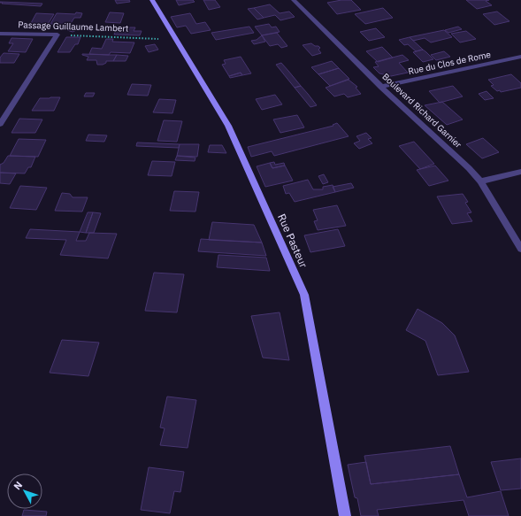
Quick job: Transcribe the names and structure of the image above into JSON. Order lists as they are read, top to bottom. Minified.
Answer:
{"streets":{"main road":["Rue Pasteur"],"street":["Passage Guillaume Lambert","Rue du Clos de Rome","Boulevard Richard Garnier"]},"crossings":[["Rue du Clos de Rome","Boulevard Richard Garnier"]],"north":"top left"}
